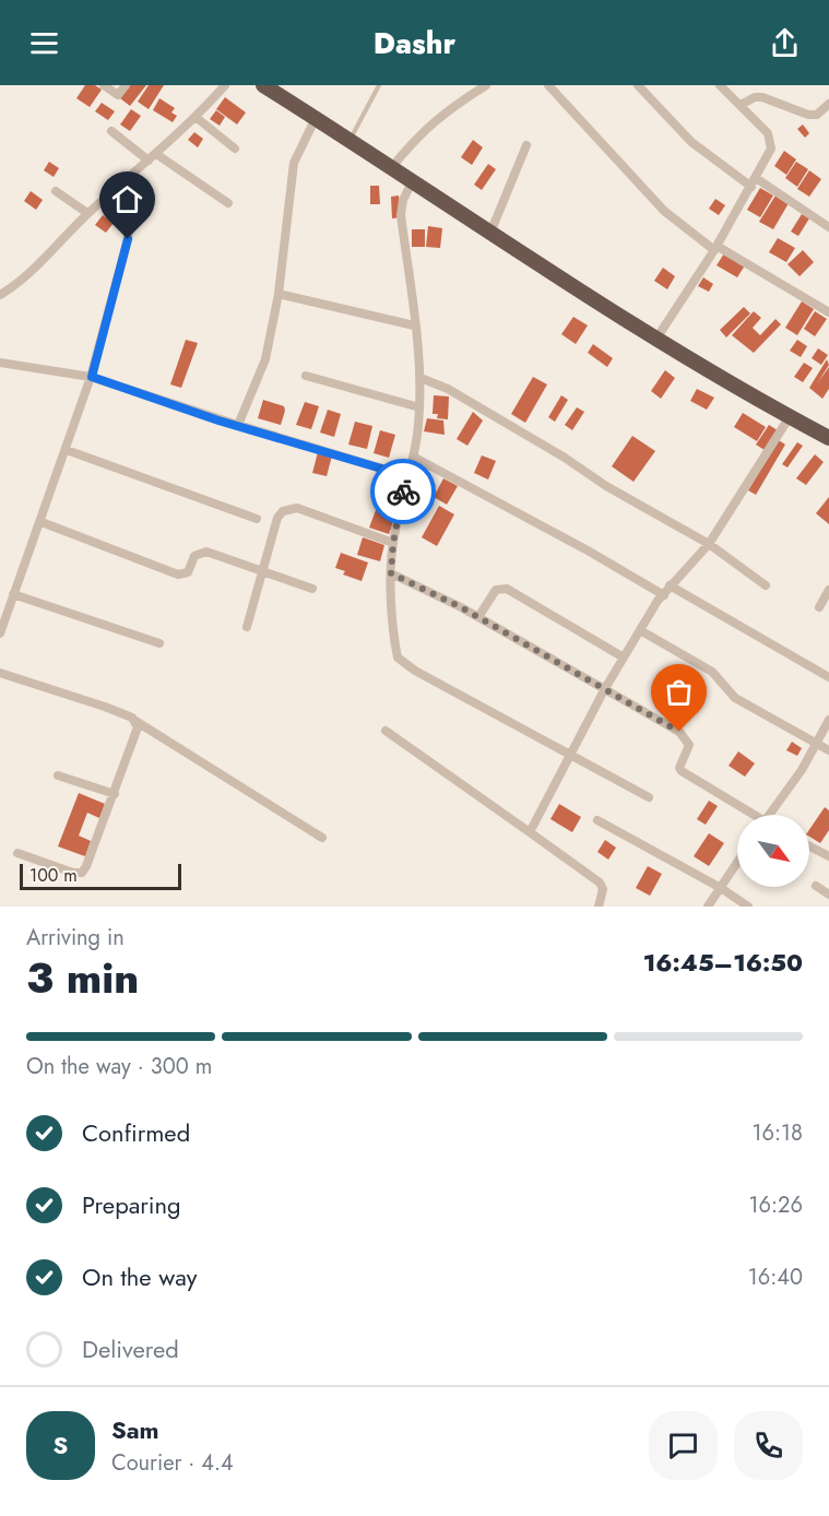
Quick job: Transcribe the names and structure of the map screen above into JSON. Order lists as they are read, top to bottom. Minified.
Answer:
{"scale_bar":"100 m","north":"bottom right","page":{"header":"Dashr","scale":"100 m","heading":["3 min","Arriving in","16:45–16:50"],"panel":["Sam","Courier · 4.4"],"bar":"On the way · 300 m","list":[["Confirmed","16:18"],["Preparing","16:26"],["On the way","16:40"],"Delivered"],"round":"S"}}
